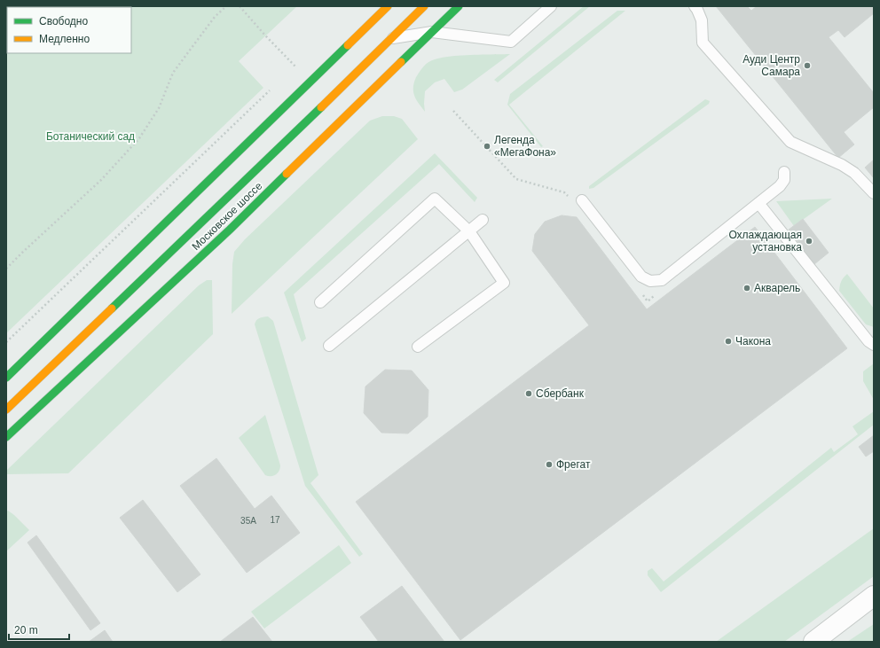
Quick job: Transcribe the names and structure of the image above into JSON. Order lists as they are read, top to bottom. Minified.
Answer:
{"streets":{"main road":["Московское шоссе"]},"parks":["Ботанический сад"],"places":["Ауди Центр Самара","Легенда «МегаФона»","Охлаждающая установка","Акварель","Чакона","Сбербанк","Фрегат"],"house_numbers":["17","35А"],"legend":["Свободно","Медленно"],"scale_bar":"20 m"}
